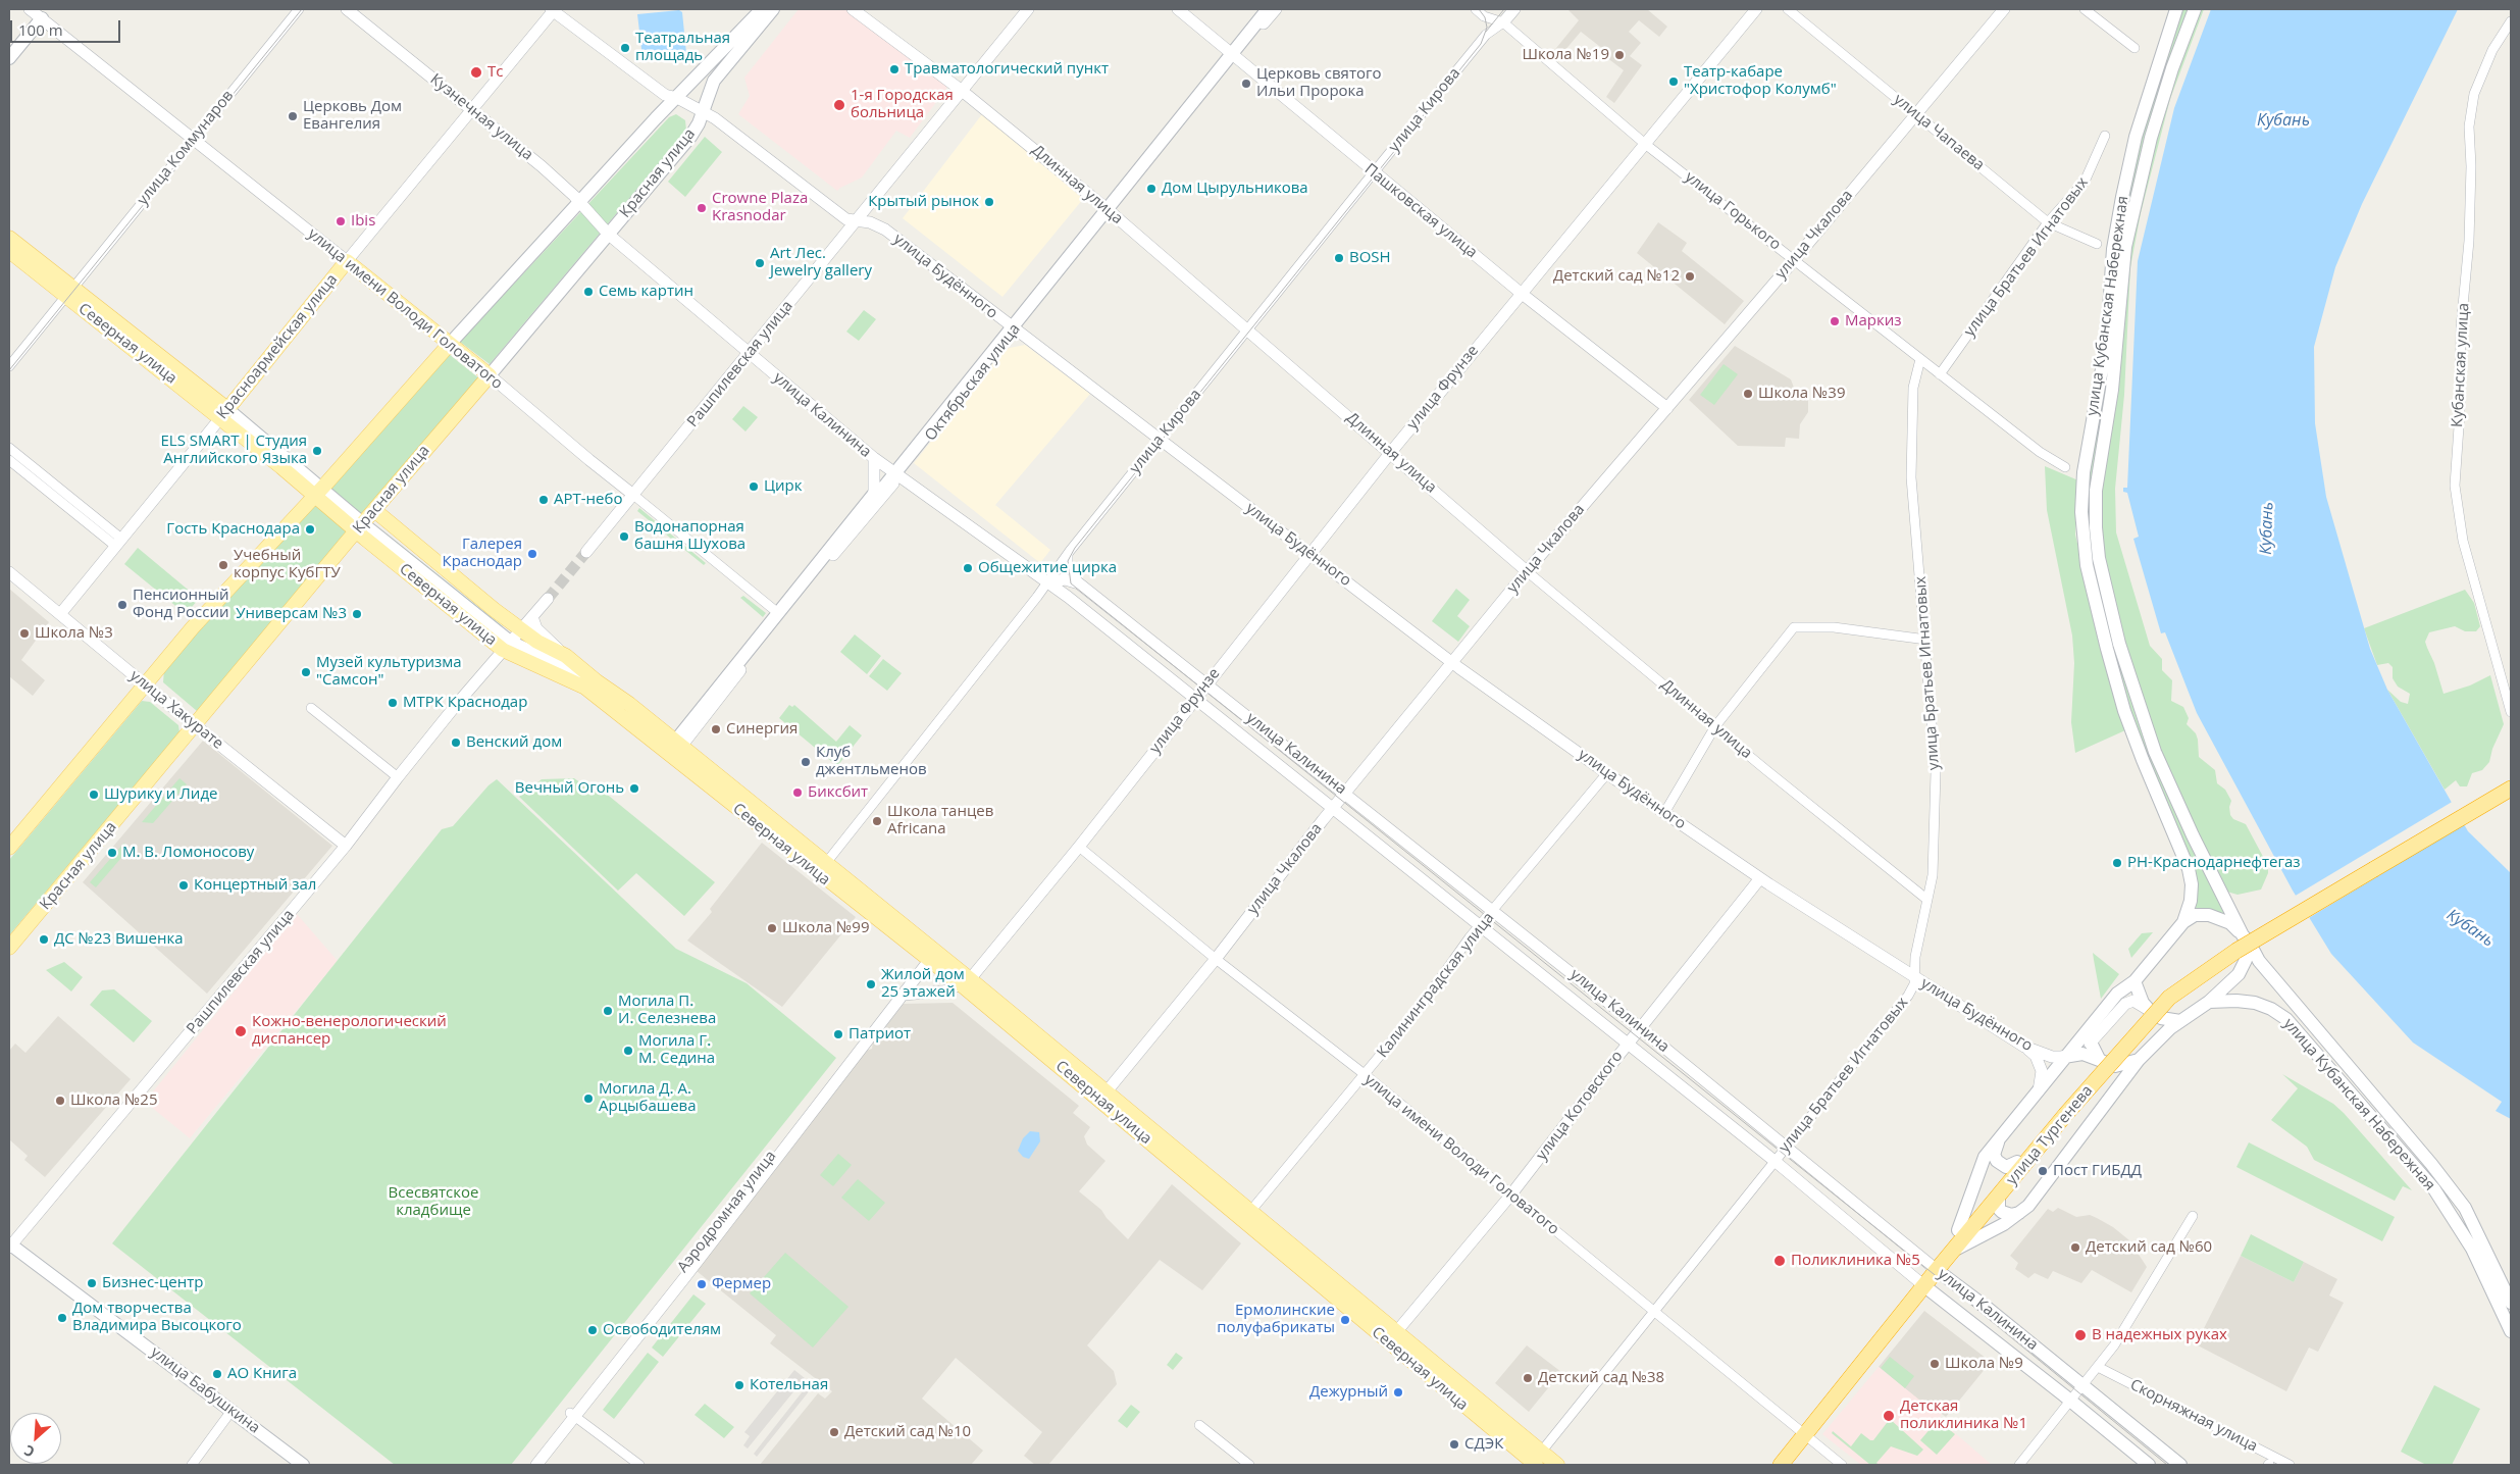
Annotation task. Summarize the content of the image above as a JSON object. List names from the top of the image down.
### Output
{
  "streets": {
    "highway": ["улица Тургенева"],
    "main road": [
      "Красная улица",
      "улица Кубанская Набережная",
      "улица имени Володи Головатого",
      "Северная улица",
      "Красноармейская улица",
      "Октябрьская улица",
      "улица Калинина",
      "улица Бабушкина"
    ],
    "street": [
      "улица Кирова",
      "Кузнечная улица",
      "улица Чапаева",
      "улица Коммунаров",
      "Длинная улица",
      "Пашковская улица",
      "улица Горького",
      "улица Чкалова",
      "улица Братьев Игнатовых",
      "улица Будённого",
      "Рашпилевская улица",
      "Кубанская улица",
      "улица Фрунзе",
      "улица Хакурате",
      "Калининградская улица",
      "улица Котовского",
      "Аэродромная улица",
      "Скорняжная улица"
    ]
  },
  "crossings": [
    ["улица Кирова", "Длинная улица"],
    ["улица Кирова", "Пашковская улица"],
    ["улица Кирова", "улица Горького"],
    ["улица Кирова", "улица Будённого"],
    ["улица Кирова", "Северная улица"],
    ["улица Кирова", "улица Калинина"],
    ["Кузнечная улица", "Красная улица"],
    ["Кузнечная улица", "Красноармейская улица"],
    ["Кузнечная улица", "улица Калинина"],
    ["улица Чапаева", "улица Чкалова"],
    ["улица Чапаева", "улица Братьев Игнатовых"],
    ["улица Коммунаров", "улица имени Володи Головатого"],
    ["улица Коммунаров", "Северная улица"],
    ["Красная улица", "улица Будённого"],
    ["Красная улица", "улица имени Володи Головатого"],
    ["Красная улица", "Северная улица"],
    ["Красная улица", "улица Калинина"],
    ["Красная улица", "улица Хакурате"],
    ["Длинная улица", "улица Чкалова"],
    ["Длинная улица", "улица Братьев Игнатовых"],
    ["Длинная улица", "Рашпилевская улица"],
    ["Длинная улица", "Октябрьская улица"],
    ["Длинная улица", "улица Фрунзе"],
    ["Пашковская улица", "улица Чкалова"],
    ["Пашковская улица", "Октябрьская улица"],
    ["Пашковская улица", "улица Фрунзе"],
    ["улица Горького", "улица Чкалова"],
    ["улица Горького", "улица Братьев Игнатовых"],
    ["улица Горького", "улица Фрунзе"],
    ["улица Чкалова", "улица Будённого"],
    ["улица Чкалова", "улица имени Володи Головатого"],
    ["улица Чкалова", "Северная улица"],
    ["улица Чкалова", "улица Калинина"],
    ["улица Братьев Игнатовых", "улица Будённого"],
    ["улица Братьев Игнатовых", "улица имени Володи Головатого"],
    ["улица Братьев Игнатовых", "Северная улица"],
    ["улица Братьев Игнатовых", "улица Калинина"],
    ["улица Будённого", "улица Кубанская Набережная"],
    ["улица Будённого", "Красноармейская улица"],
    ["улица Будённого", "Рашпилевская улица"],
    ["улица Будённого", "Октябрьская улица"],
    ["улица Будённого", "улица Фрунзе"],
    ["улица Будённого", "Калининградская улица"],
    ["улица Будённого", "улица Котовского"],
    ["улица Кубанская Набережная", "улица Тургенева"],
    ["улица имени Володи Головатого", "Красноармейская улица"],
    ["улица имени Володи Головатого", "Рашпилевская улица"],
    ["улица имени Володи Головатого", "Октябрьская улица"],
    ["улица имени Володи Головатого", "улица Фрунзе"],
    ["улица имени Володи Головатого", "Калининградская улица"],
    ["улица имени Володи Головатого", "улица Котовского"],
    ["улица имени Володи Головатого", "улица Тургенева"],
    ["Северная улица", "Красноармейская улица"],
    ["Северная улица", "Рашпилевская улица"],
    ["Северная улица", "Октябрьская улица"],
    ["Северная улица", "улица Фрунзе"],
    ["Северная улица", "Калининградская улица"],
    ["Северная улица", "улица Котовского"],
    ["Северная улица", "Аэродромная улица"],
    ["Красноармейская улица", "улица Хакурате"],
    ["Рашпилевская улица", "улица Калинина"],
    ["Рашпилевская улица", "улица Хакурате"],
    ["Рашпилевская улица", "улица Бабушкина"],
    ["Октябрьская улица", "улица Калинина"],
    ["улица Фрунзе", "улица Калинина"],
    ["улица Калинина", "Калининградская улица"],
    ["улица Калинина", "улица Котовского"],
    ["улица Калинина", "улица Тургенева"]
  ],
  "water": ["Кубань"],
  "parks": ["Всесвятское кладбище"],
  "places": [
    "Театральная площадь",
    "Школа №19",
    "Травматологический пункт",
    "Тс",
    "Театр-кабаре \"Христофор Колумб\"",
    "Церковь святого Ильи Пророка",
    "1-я Городская больница",
    "Церковь Дом Евангелия",
    "Дом Цырульникова",
    "Крытый рынок",
    "Crowne Plaza Krasnodar",
    "Ibis",
    "BOSH",
    "Art Лес. Jewelry gallery",
    "Детский сад №12",
    "Семь картин",
    "Маркиз",
    "Школа №39",
    "ELS SMART | Студия Английского Языка",
    "Цирк",
    "АРТ-небо",
    "Гость Краснодара",
    "Водонапорная башня Шухова",
    "Галерея Краснодар",
    "Учебный корпус КубГТУ",
    "Общежитие цирка",
    "Пенсионный Фонд России",
    "Универсам №3",
    "Школа №3",
    "Музей культуризма \"Самсон\"",
    "МТРК Краснодар",
    "Синергия",
    "Венский дом",
    "Клуб джентльменов",
    "Вечный Огонь",
    "Биксбит",
    "Шурику и Лиде",
    "Школа танцев Africana",
    "М. В. Ломоносову",
    "РН-Краснодарнефтегаз",
    "Концертный зал",
    "Школа №99",
    "ДС №23 Вишенка",
    "Жилой дом 25 этажей",
    "Могила П. И. Селезнева",
    "Кожно-венерологический диспансер",
    "Патриот",
    "Могила Г. М. Седина",
    "Могила Д. А. Арцыбашева",
    "Школа №25",
    "Пост ГИБДД",
    "Детский сад №60",
    "Поликлиника №5",
    "Бизнес-центр",
    "Фермер",
    "Дом творчества Владимира Высоцкого",
    "Ермолинские полуфабрикаты",
    "Освободителям",
    "В надежных руках",
    "Школа №9",
    "АО Книга",
    "Детский сад №38",
    "Котельная",
    "Дежурный",
    "Детская поликлиника №1",
    "Детский сад №10",
    "СДЭК"
  ],
  "scale_bar": "100 m",
  "north": "bottom left"
}
